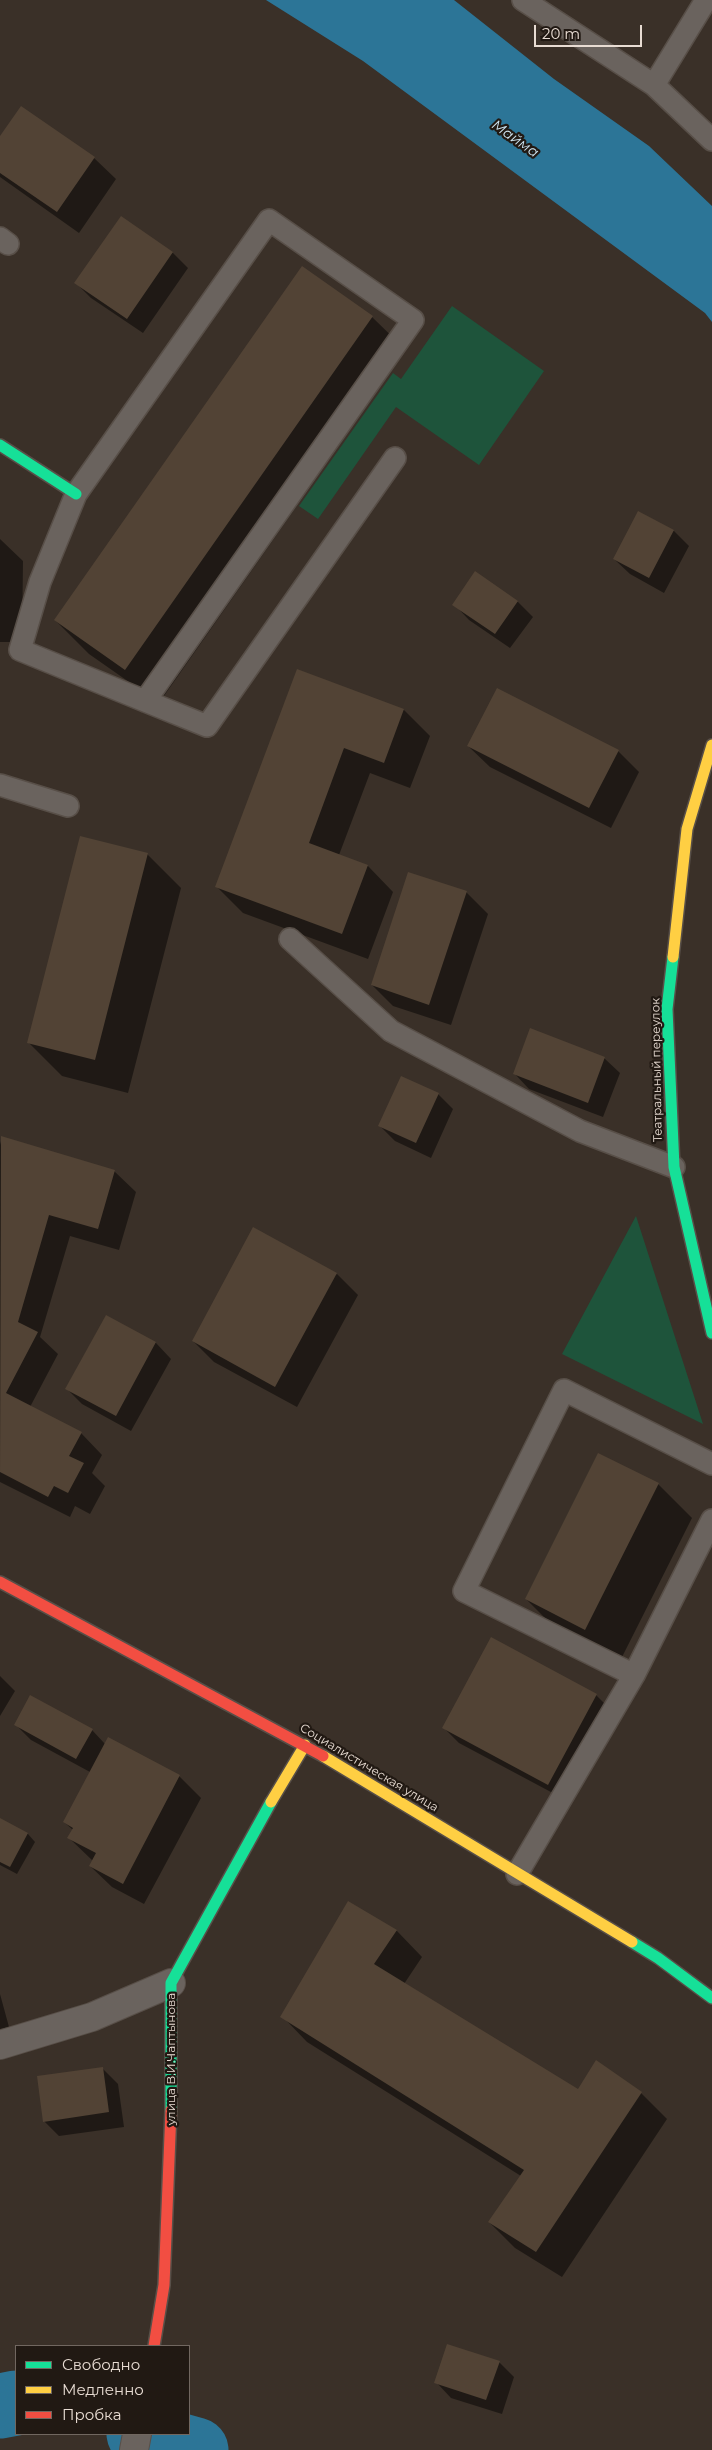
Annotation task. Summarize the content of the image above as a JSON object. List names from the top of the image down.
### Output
{
  "streets": {
    "street": ["Театральный переулок", "Социалистическая улица", "улица В.И.Чаптынова"]
  },
  "crossings": [
    ["Социалистическая улица", "улица В.И.Чаптынова"]
  ],
  "water": ["Майма"],
  "legend": ["Свободно", "Медленно", "Пробка"],
  "scale_bar": "20 m"
}
